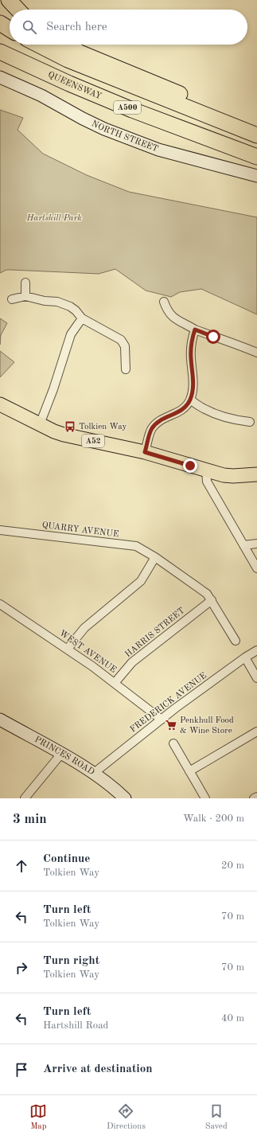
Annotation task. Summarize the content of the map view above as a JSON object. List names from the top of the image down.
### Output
{
  "streets": {
    "highway": ["QUEENSWAY", "A500"],
    "main road": ["A52"],
    "street": [
      "NORTH STREET",
      "QUARRY AVENUE",
      "HARRIS STREET",
      "WEST AVENUE",
      "FREDERICK AVENUE",
      "PRINCES ROAD"
    ]
  },
  "crossings": [
    ["QUARRY AVENUE", "HARRIS STREET"],
    ["HARRIS STREET", "WEST AVENUE"],
    ["WEST AVENUE", "FREDERICK AVENUE"],
    ["FREDERICK AVENUE", "PRINCES ROAD"]
  ],
  "parks": ["Hartshill Park"],
  "places": {
    "bus stop": ["Tolkien Way"],
    "supermarket": ["Penkhull Food & Wine Store"]
  },
  "page": {
    "search": "Search here",
    "heading": ["3 min", "Walk · 200 m"],
    "list": [
      ["Continue", "Tolkien Way", "20 m"],
      ["Turn left", "Tolkien Way", "70 m"],
      ["Turn right", "Tolkien Way", "70 m"],
      ["Turn left", "Hartshill Road", "40 m"],
      "Arrive at destination"
    ],
    "nav": ["Map", "Directions", "Saved"]
  }
}
